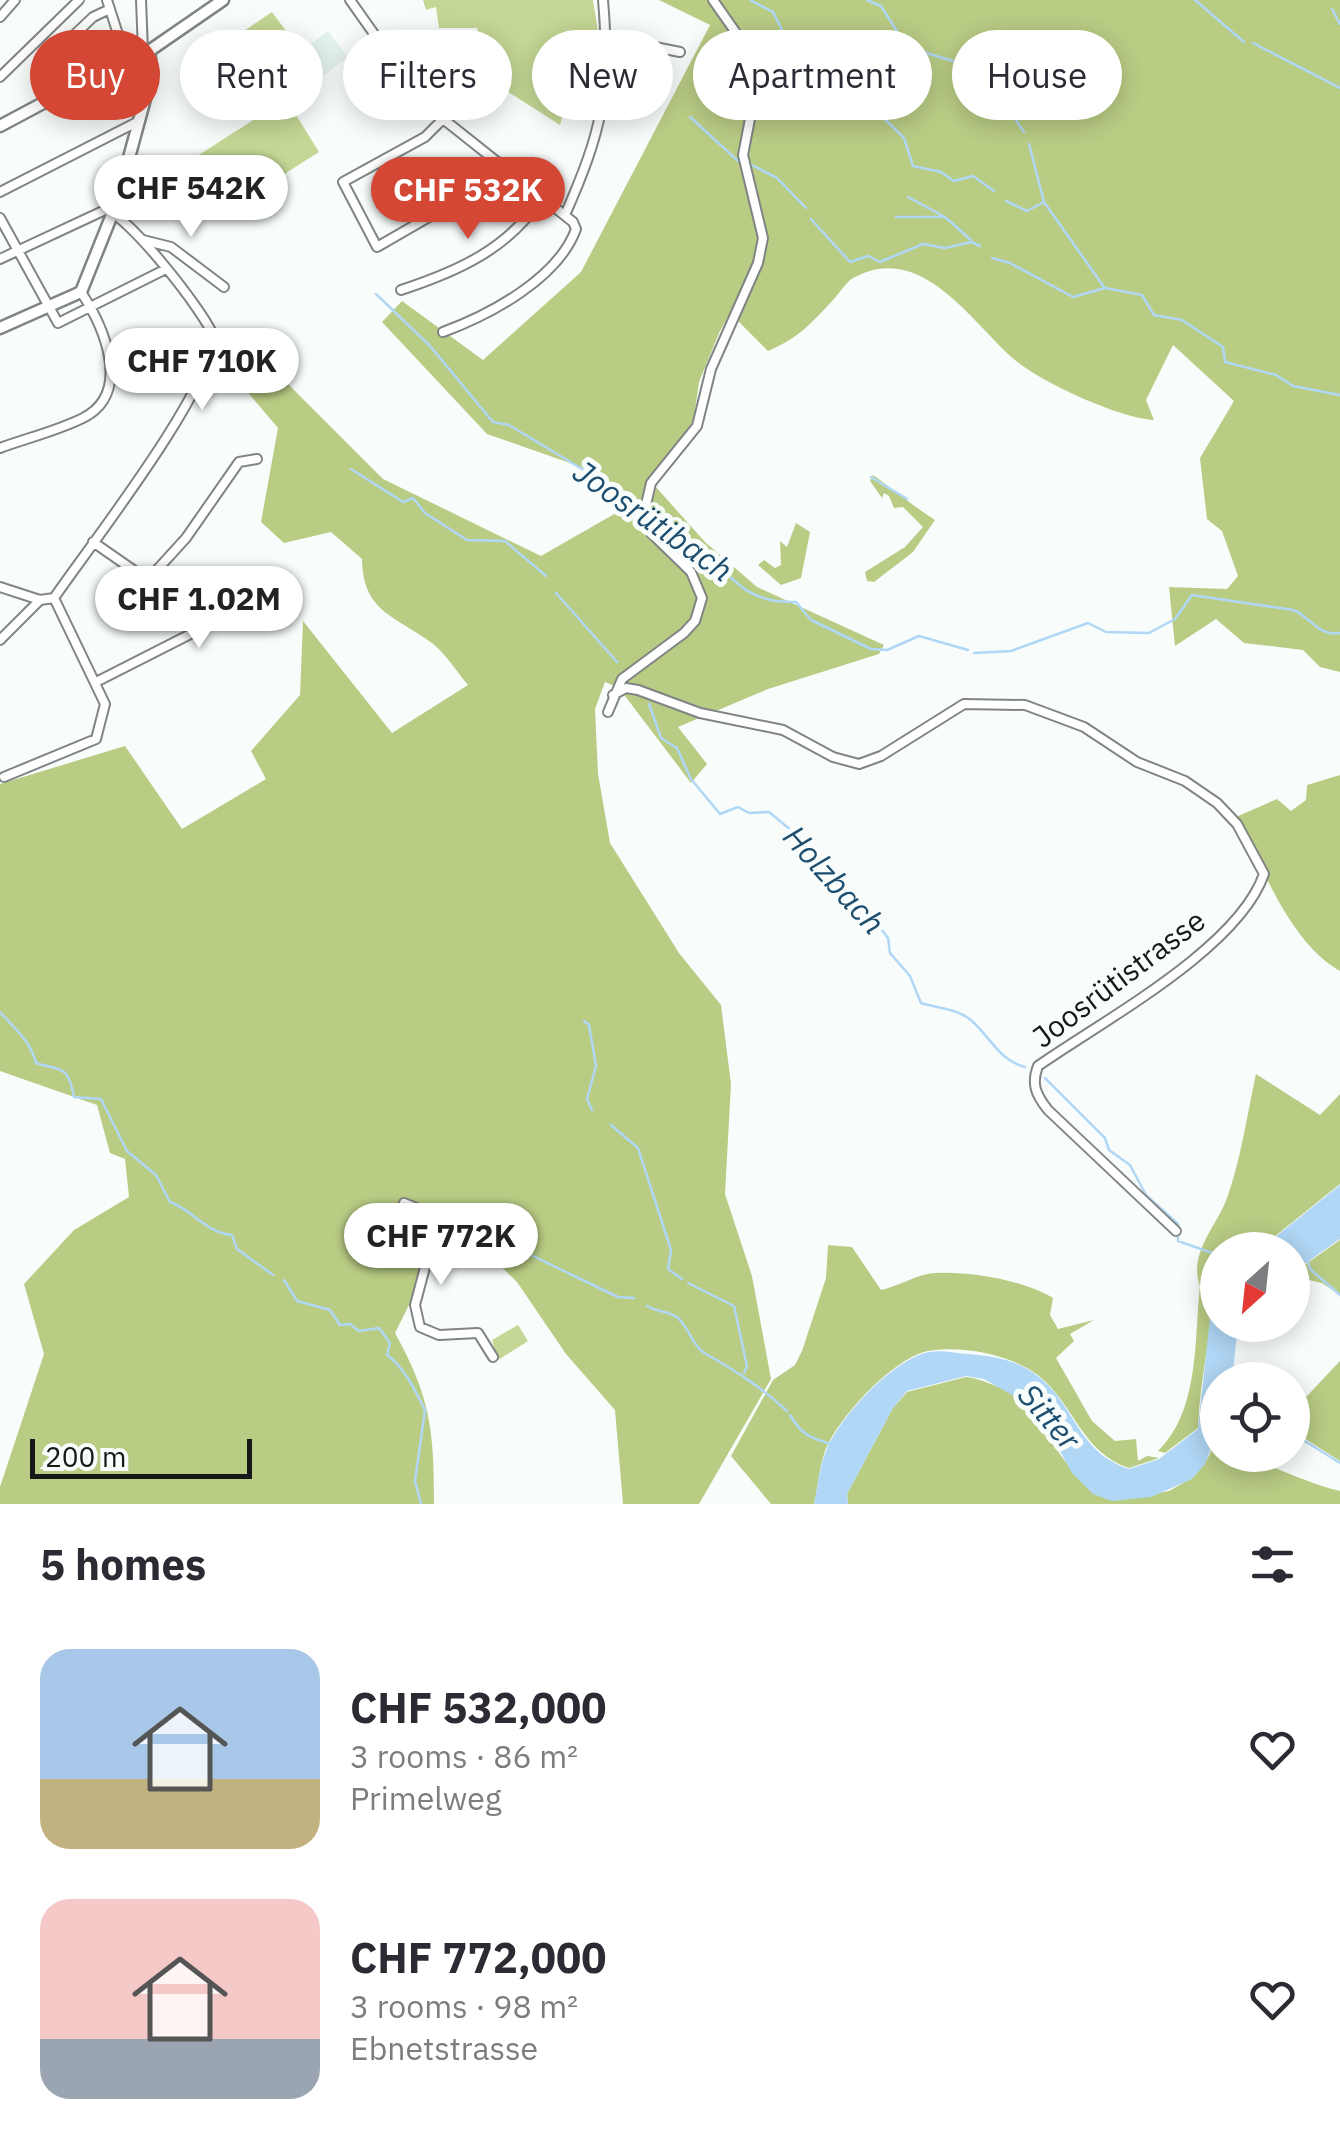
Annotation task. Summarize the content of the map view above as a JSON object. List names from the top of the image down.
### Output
{
  "streets": {
    "street": ["Joosrütistrasse"]
  },
  "water": ["Joosrütibach", "Holzbach", "Sitter"],
  "scale_bar": "200 m",
  "north": "bottom left",
  "page": {
    "chip": [
      "Buy",
      "Rent",
      "Filters",
      "New",
      "Apartment",
      "House"
    ],
    "price": [
      "CHF 542K",
      "CHF 532K",
      "CHF 710K",
      "CHF 1.02M",
      "CHF 772K"
    ],
    "scale": "200 m",
    "heading": "5 homes",
    "list": [
      {
        "name": "CHF 532,000",
        "note": "3 rooms · 86 m² · Primelweg"
      },
      {
        "name": "CHF 772,000",
        "note": "3 rooms · 98 m² · Ebnetstrasse"
      }
    ]
  }
}
